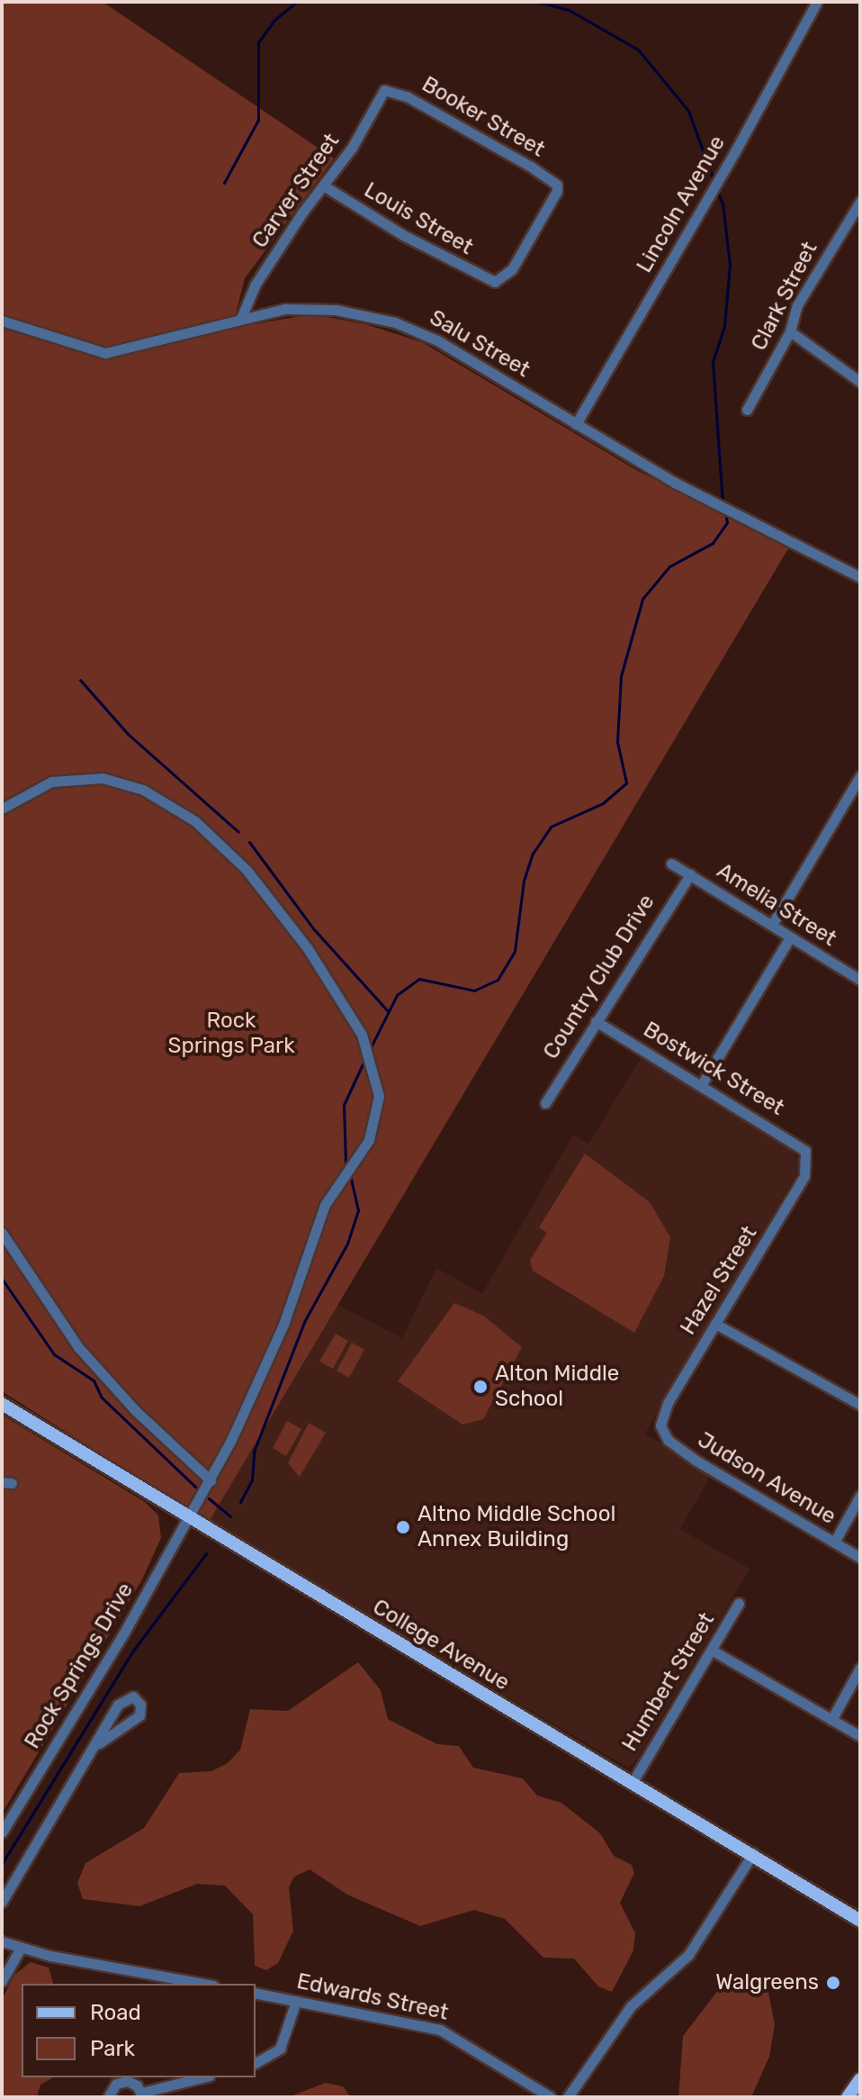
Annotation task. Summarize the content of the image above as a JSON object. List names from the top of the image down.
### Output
{
  "streets": {
    "main road": ["College Avenue"],
    "street": [
      "Booker Street",
      "Carver Street",
      "Lincoln Avenue",
      "Louis Street",
      "Clark Street",
      "Salu Street",
      "Amelia Street",
      "Country Club Drive",
      "Bostwick Street",
      "Hazel Street",
      "Judson Avenue",
      "Rock Springs Drive",
      "Humbert Street",
      "Edwards Street"
    ]
  },
  "crossings": [
    ["Booker Street", "Carver Street"],
    ["Booker Street", "Louis Street"],
    ["Carver Street", "Louis Street"],
    ["Carver Street", "Salu Street"],
    ["Lincoln Avenue", "Salu Street"],
    ["Amelia Street", "Country Club Drive"],
    ["Country Club Drive", "Bostwick Street"],
    ["Bostwick Street", "Hazel Street"],
    ["Hazel Street", "Judson Avenue"],
    ["College Avenue", "Rock Springs Drive"],
    ["College Avenue", "Humbert Street"]
  ],
  "parks": ["Rock Springs Park"],
  "places": ["Alton Middle School", "Altno Middle School Annex Building", "Walgreens"],
  "legend": ["Road", "Park"]
}
